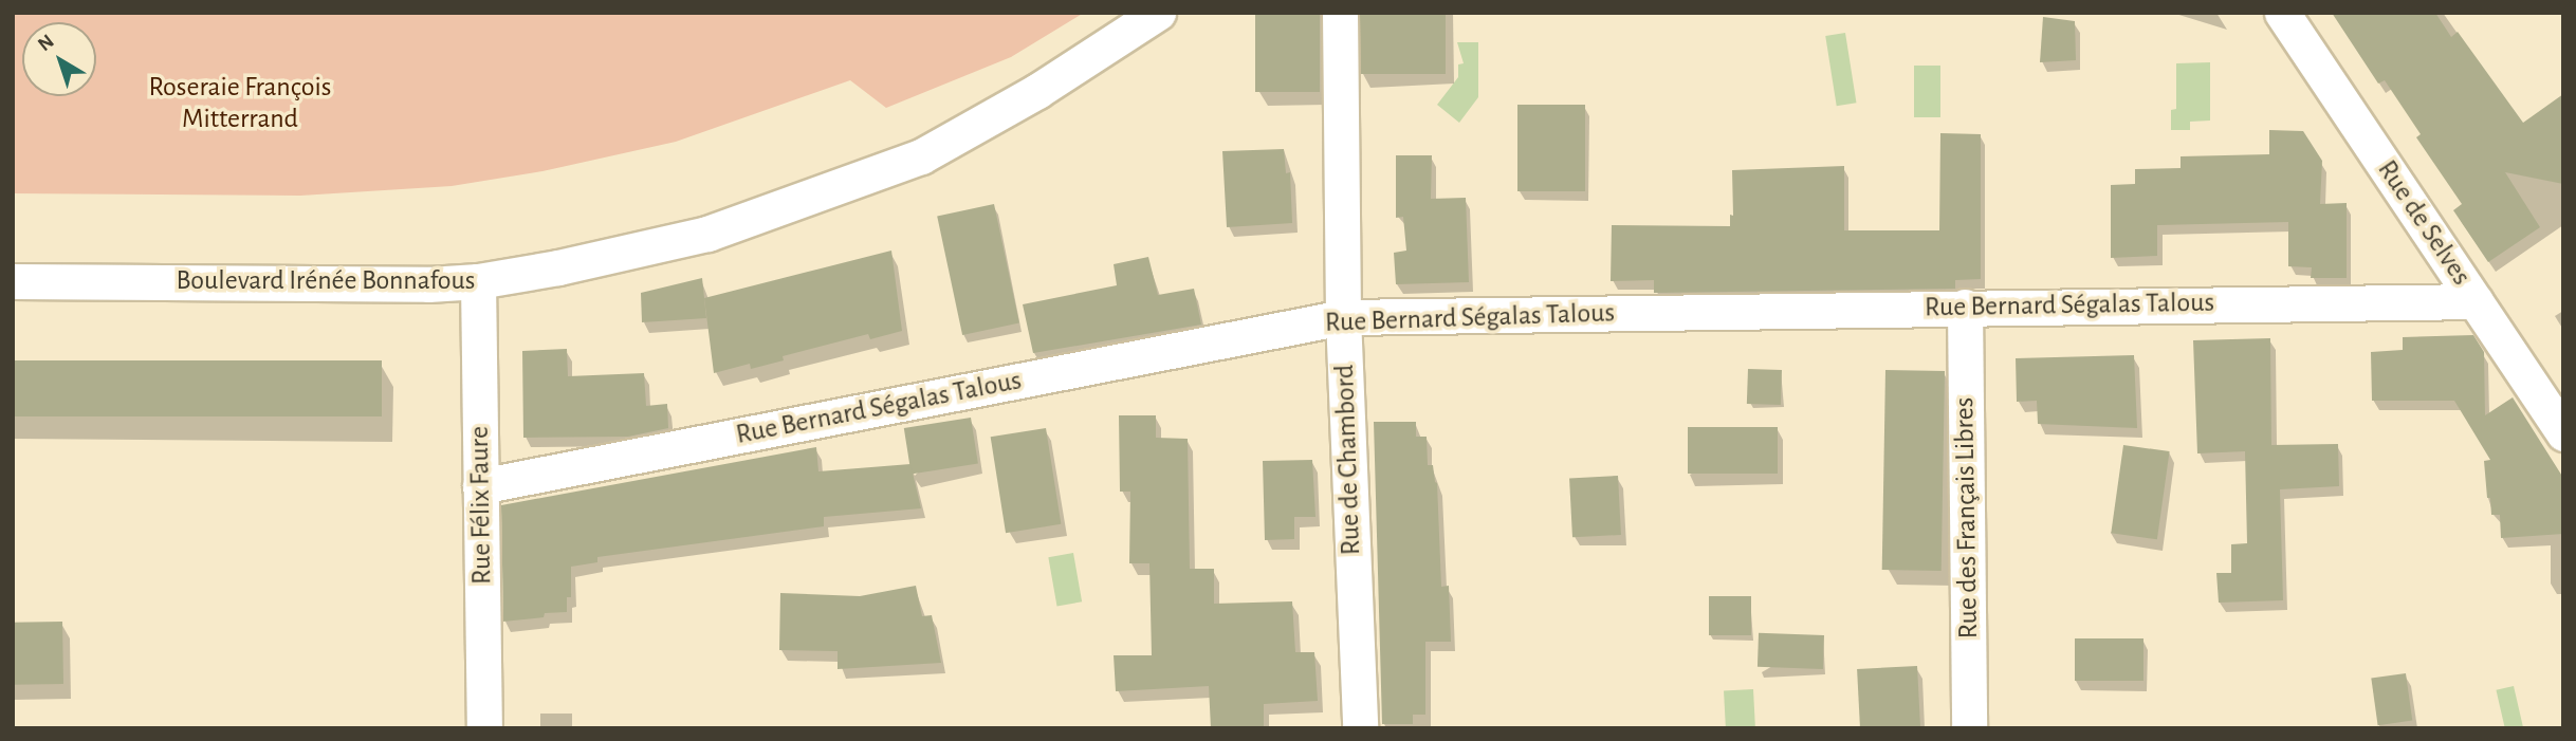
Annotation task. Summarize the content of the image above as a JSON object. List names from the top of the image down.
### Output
{
  "streets": {
    "street": [
      "Rue de Selves",
      "Boulevard Irénée Bonnafous",
      "Rue Bernard Ségalas Talous",
      "Rue de Chambord",
      "Rue Félix Faure",
      "Rue des Français Libres"
    ]
  },
  "crossings": [
    ["Rue de Selves", "Rue Bernard Ségalas Talous"],
    ["Boulevard Irénée Bonnafous", "Rue Félix Faure"],
    ["Rue Bernard Ségalas Talous", "Rue de Chambord"],
    ["Rue Bernard Ségalas Talous", "Rue Félix Faure"],
    ["Rue Bernard Ségalas Talous", "Rue des Français Libres"]
  ],
  "parks": ["Roseraie François Mitterrand"],
  "north": "top left"
}
